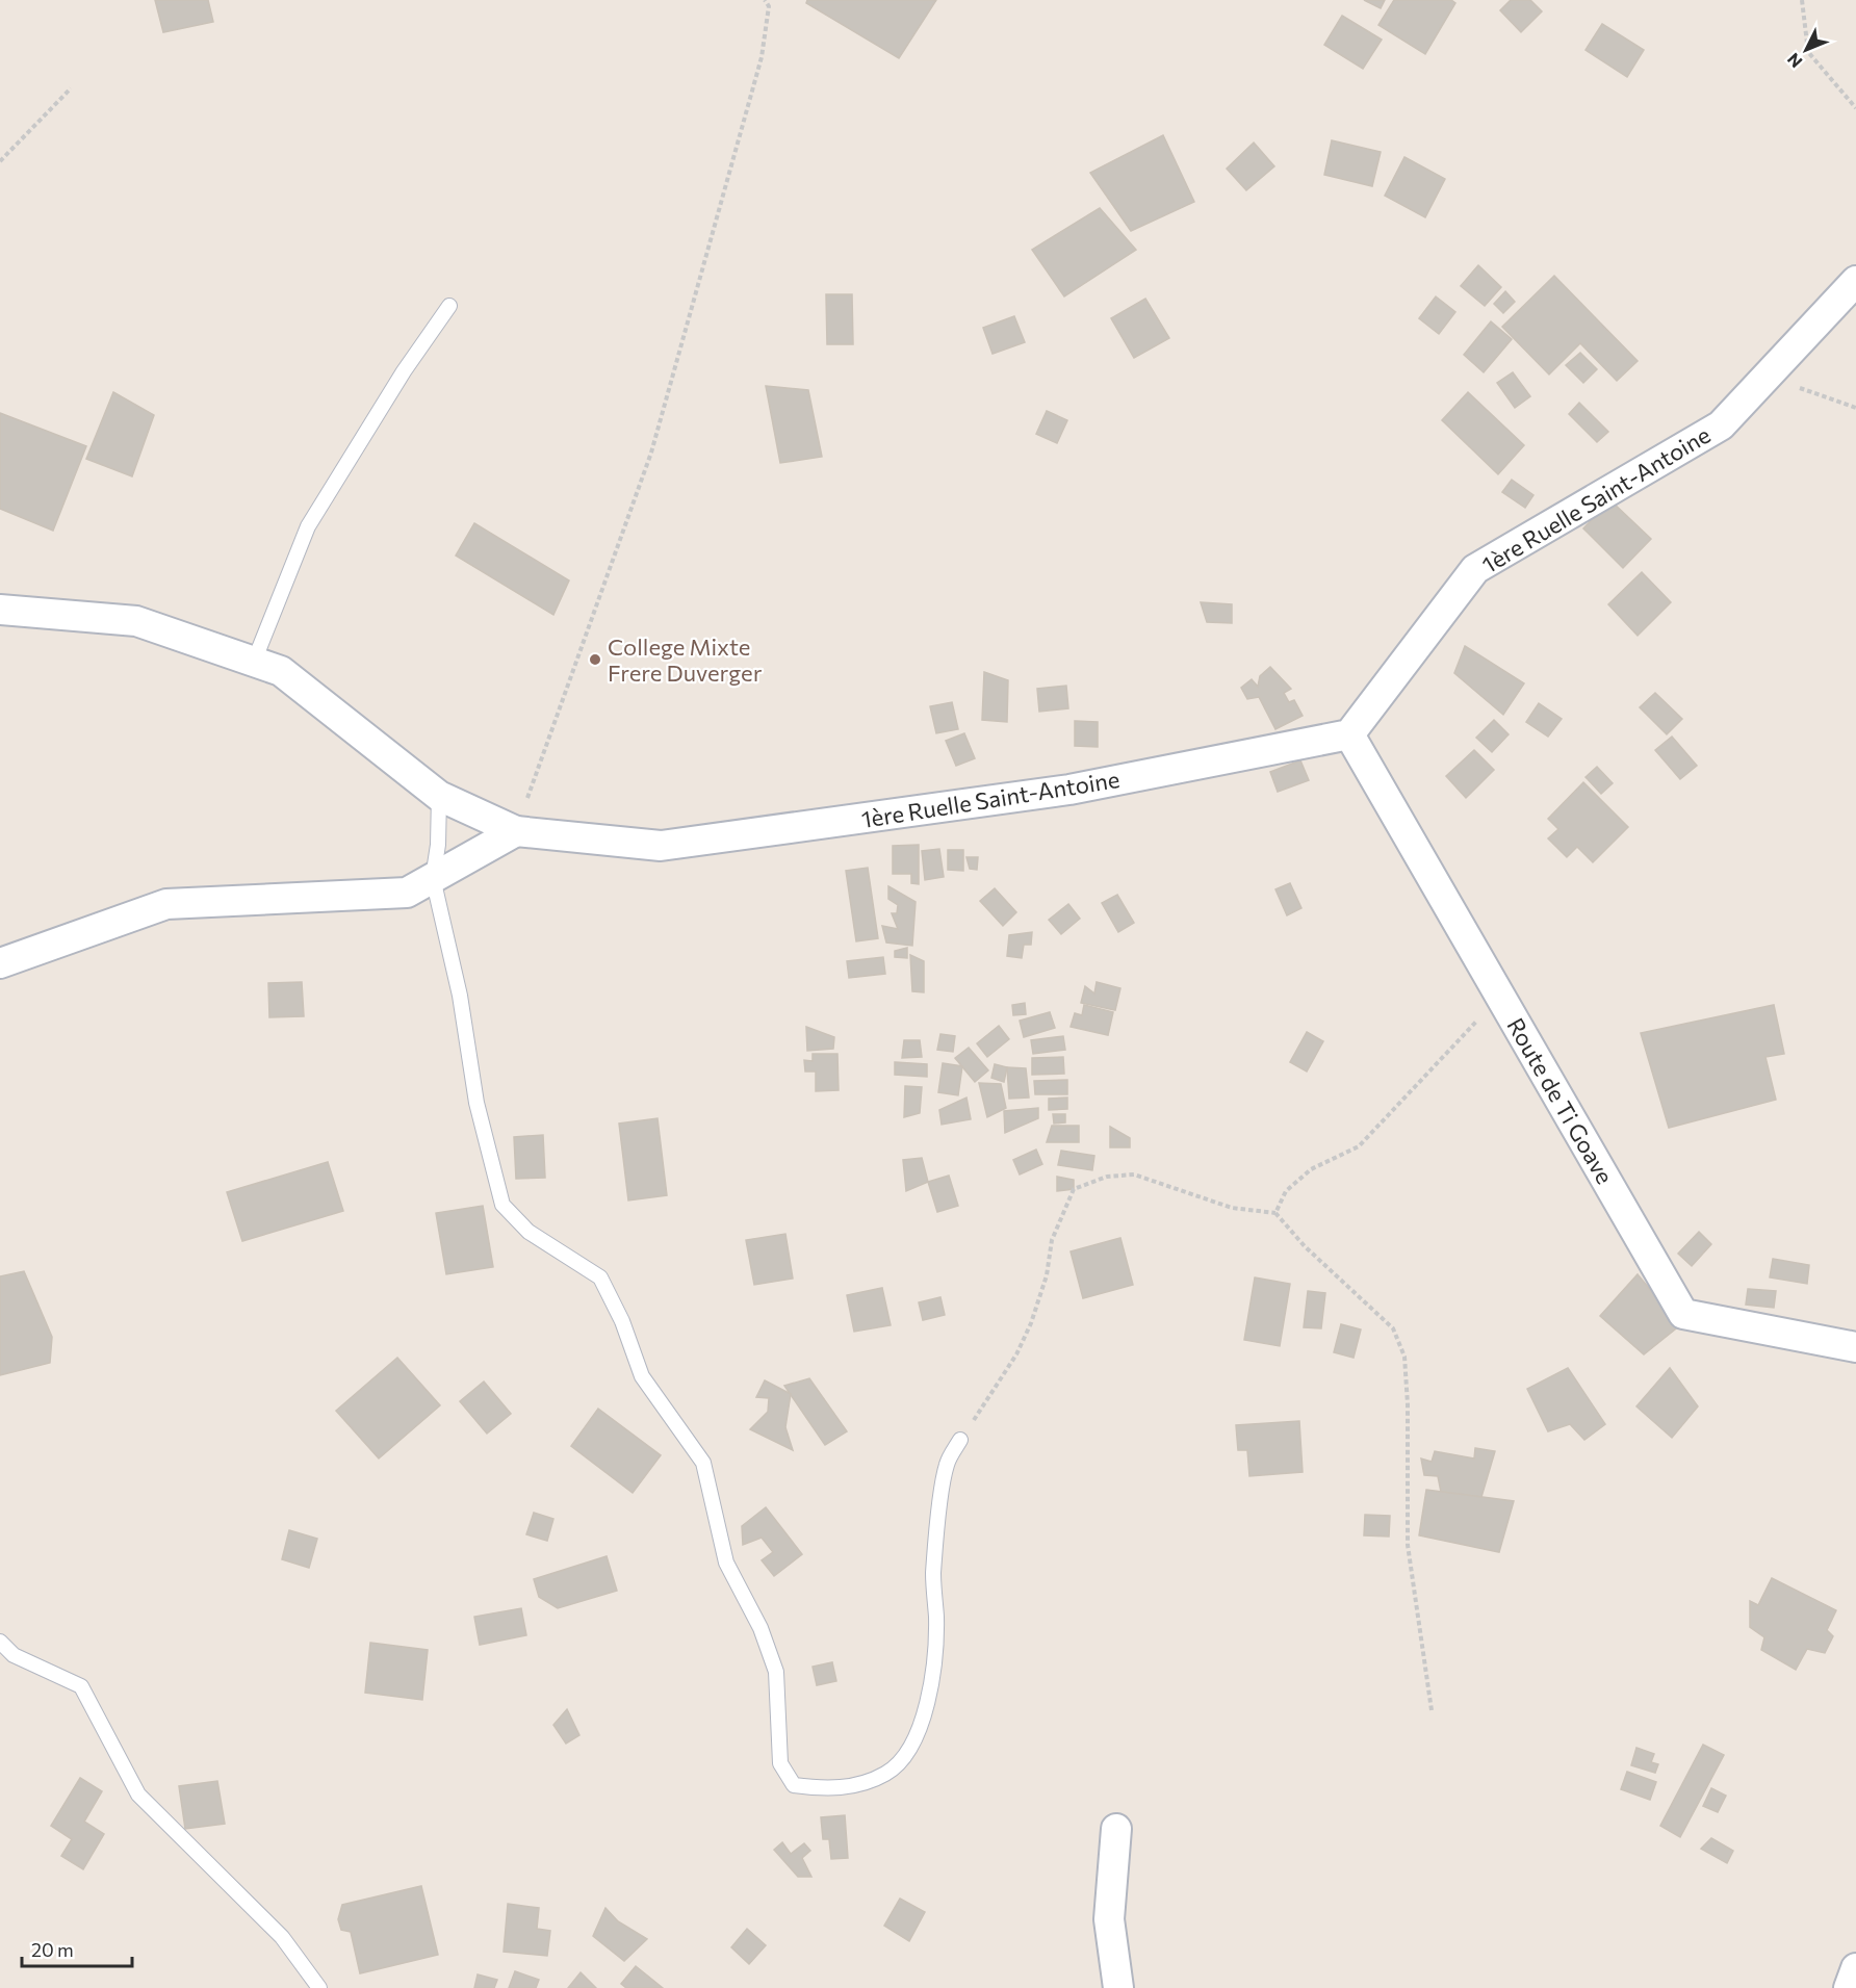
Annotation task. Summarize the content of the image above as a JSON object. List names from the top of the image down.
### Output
{
  "streets": {
    "street": ["1ère Ruelle Saint-Antoine", "Route de Ti Goave"]
  },
  "crossings": [
    ["1ère Ruelle Saint-Antoine", "Route de Ti Goave"]
  ],
  "places": ["College Mixte Frere Duverger"],
  "scale_bar": "20 m",
  "north": "bottom left"
}
